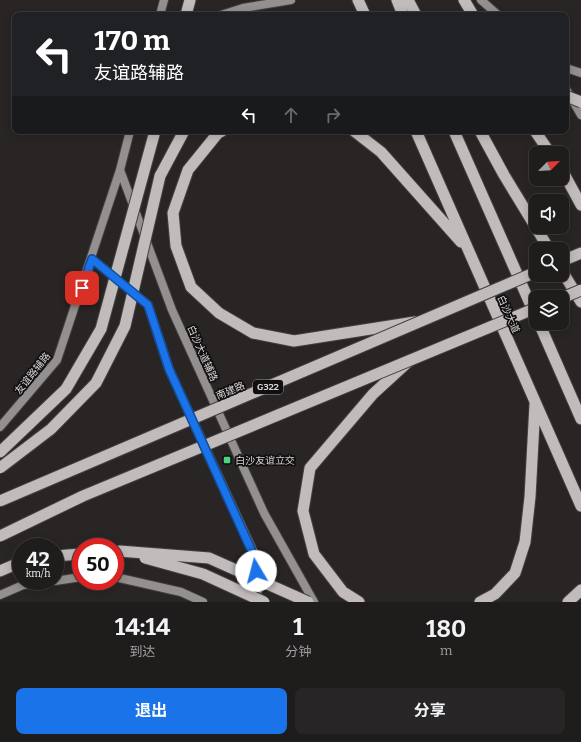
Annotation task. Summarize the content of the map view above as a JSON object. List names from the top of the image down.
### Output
{
  "streets": {
    "highway": ["白沙大道", "G322", "南建路"],
    "main road": ["白沙大道辅路", "友谊路辅路"]
  },
  "crossings": [
    ["白沙大道辅路", "友谊路辅路"]
  ],
  "places": {
    "transit": ["白沙友谊立交"]
  },
  "north": "top right",
  "page": {
    "turn": ["170 m", "友谊路辅路"],
    "speed": "42 km/h",
    "limit": "50",
    "eta": [
      "14:14",
      "到达",
      "1",
      "分钟",
      "180",
      "m"
    ],
    "buttons": ["退出", "分享"]
  }
}
